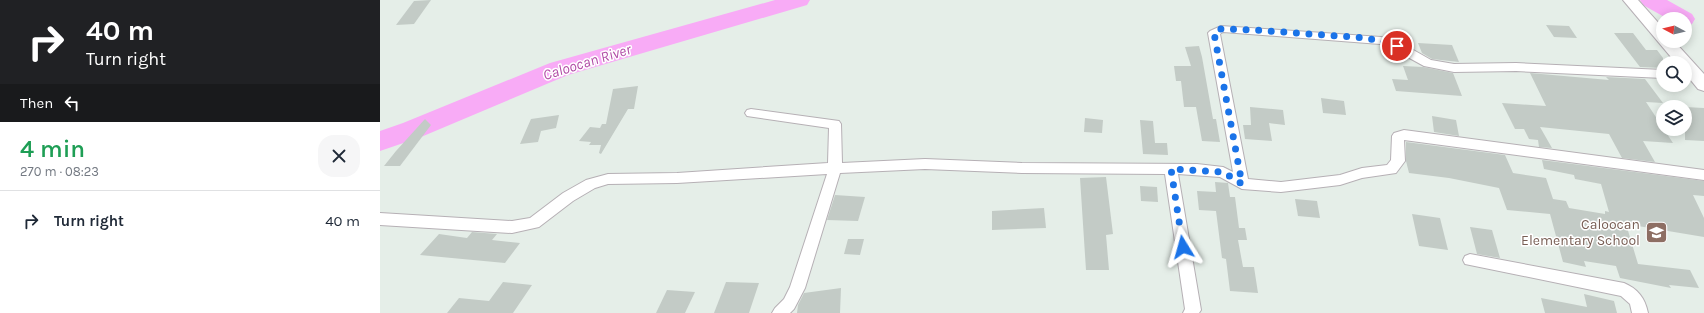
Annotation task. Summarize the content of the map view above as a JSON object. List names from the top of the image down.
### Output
{
  "water": ["Caloocan River"],
  "places": {
    "school or university": ["Caloocan Elementary School"]
  },
  "north": "left",
  "page": {
    "turn": ["40 m", "Turn right"],
    "then": "Then",
    "heading": ["4 min", "270 m · 08:23"],
    "list": [
      {
        "name": "Turn right",
        "value": "40 m"
      }
    ]
  }
}
